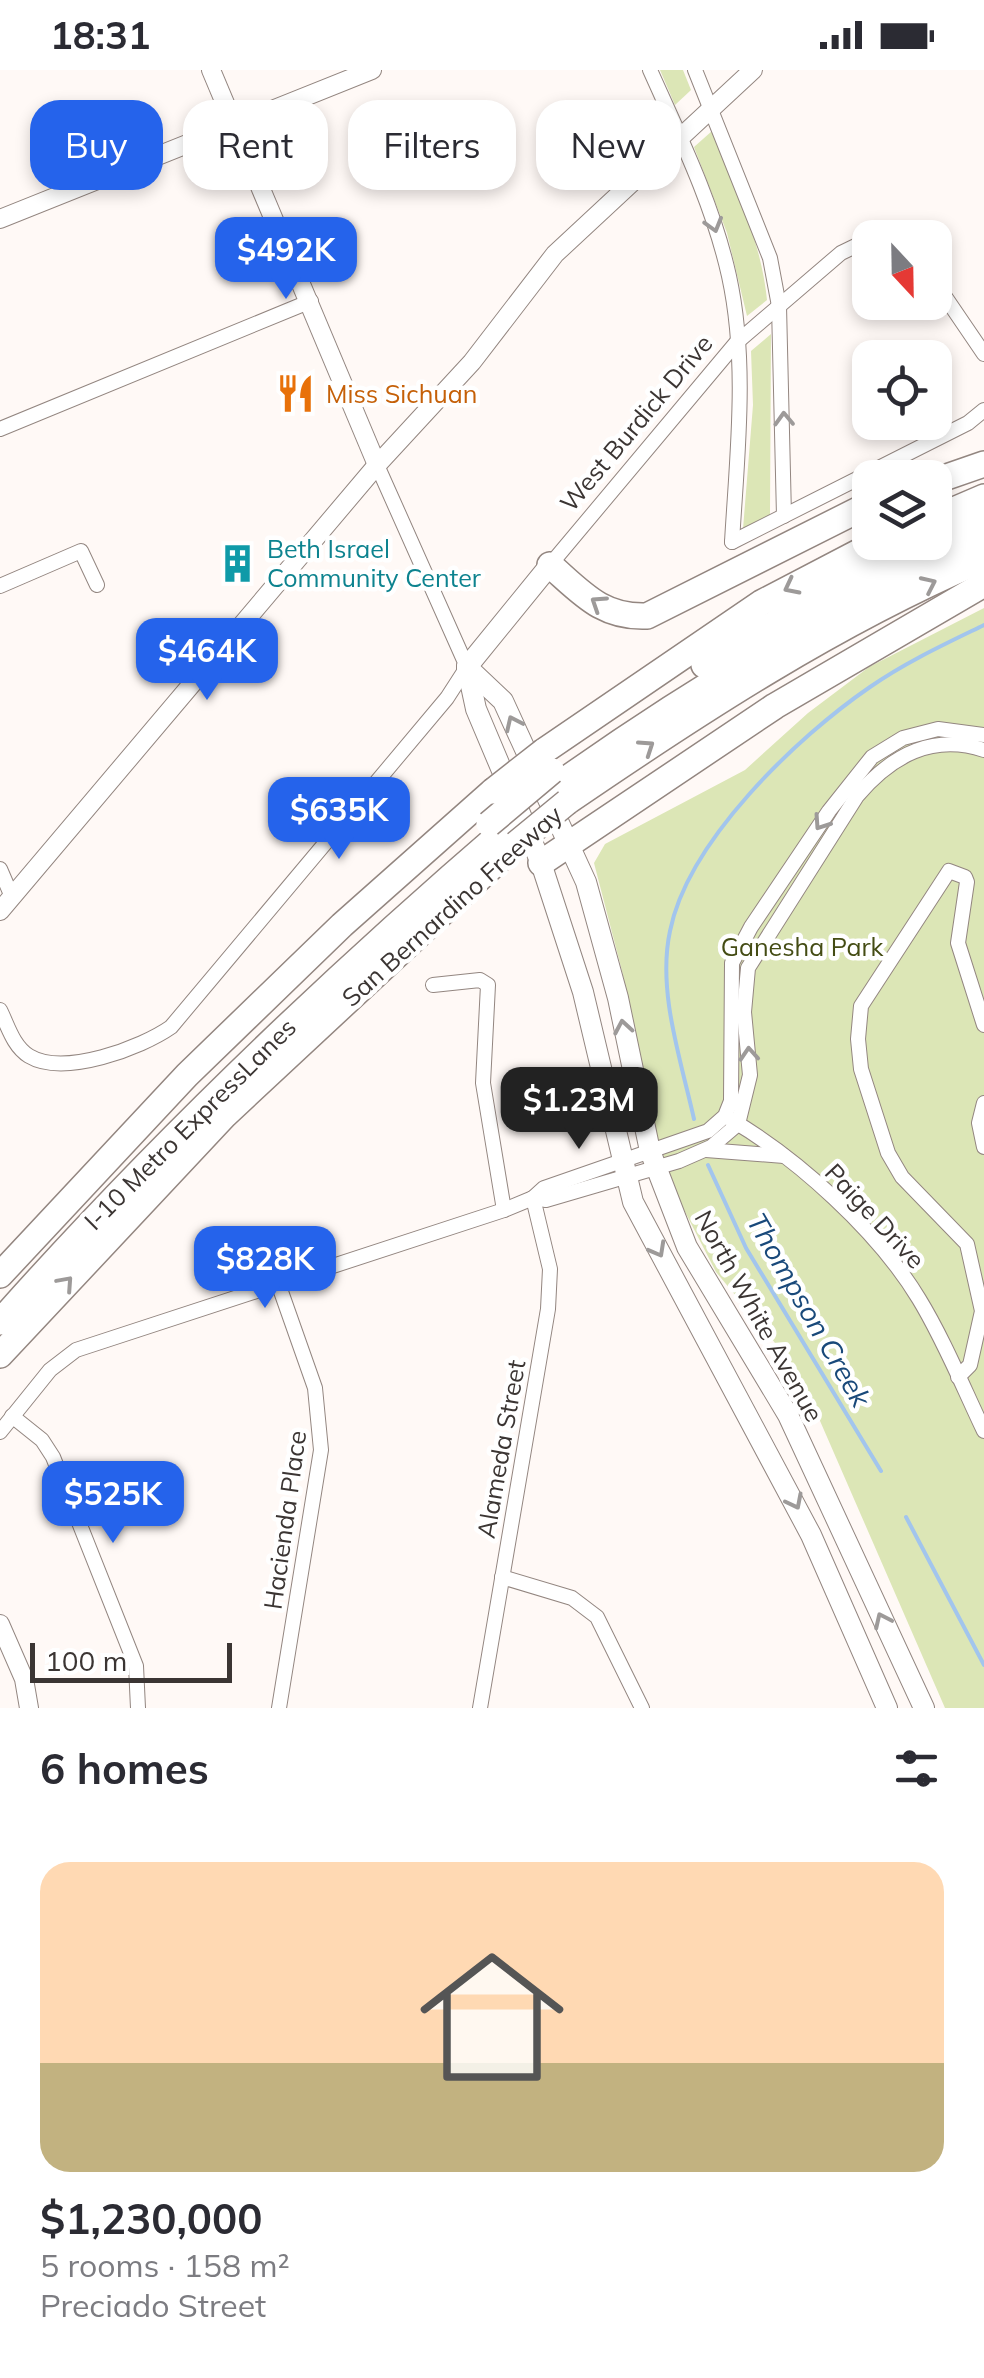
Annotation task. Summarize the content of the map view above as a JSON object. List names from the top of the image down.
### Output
{
  "streets": {
    "highway": ["San Bernardino Freeway", "I-10 Metro ExpressLanes"],
    "main road": ["West Burdick Drive", "North White Avenue"],
    "street": ["Paige Drive", "Alameda Street", "Hacienda Place"]
  },
  "crossings": [
    ["West Burdick Drive", "North White Avenue"],
    ["San Bernardino Freeway", "I-10 Metro ExpressLanes"]
  ],
  "water": ["Thompson Creek"],
  "parks": ["Ganesha Park"],
  "places": {
    "restaurant": ["Miss Sichuan"],
    "building": ["Beth Israel Community Center"]
  },
  "scale_bar": "100 m",
  "north": "bottom",
  "page": {
    "status": "18:31",
    "chip": [
      "Buy",
      "Rent",
      "Filters",
      "New"
    ],
    "price": [
      "$492K",
      "$464K",
      "$635K",
      "$1.23M",
      "$828K",
      "$525K"
    ],
    "scale": "100 m",
    "heading": "6 homes",
    "list": [
      {
        "name": "$1,230,000",
        "note": "5 rooms · 158 m² · Preciado Street"
      }
    ]
  }
}
